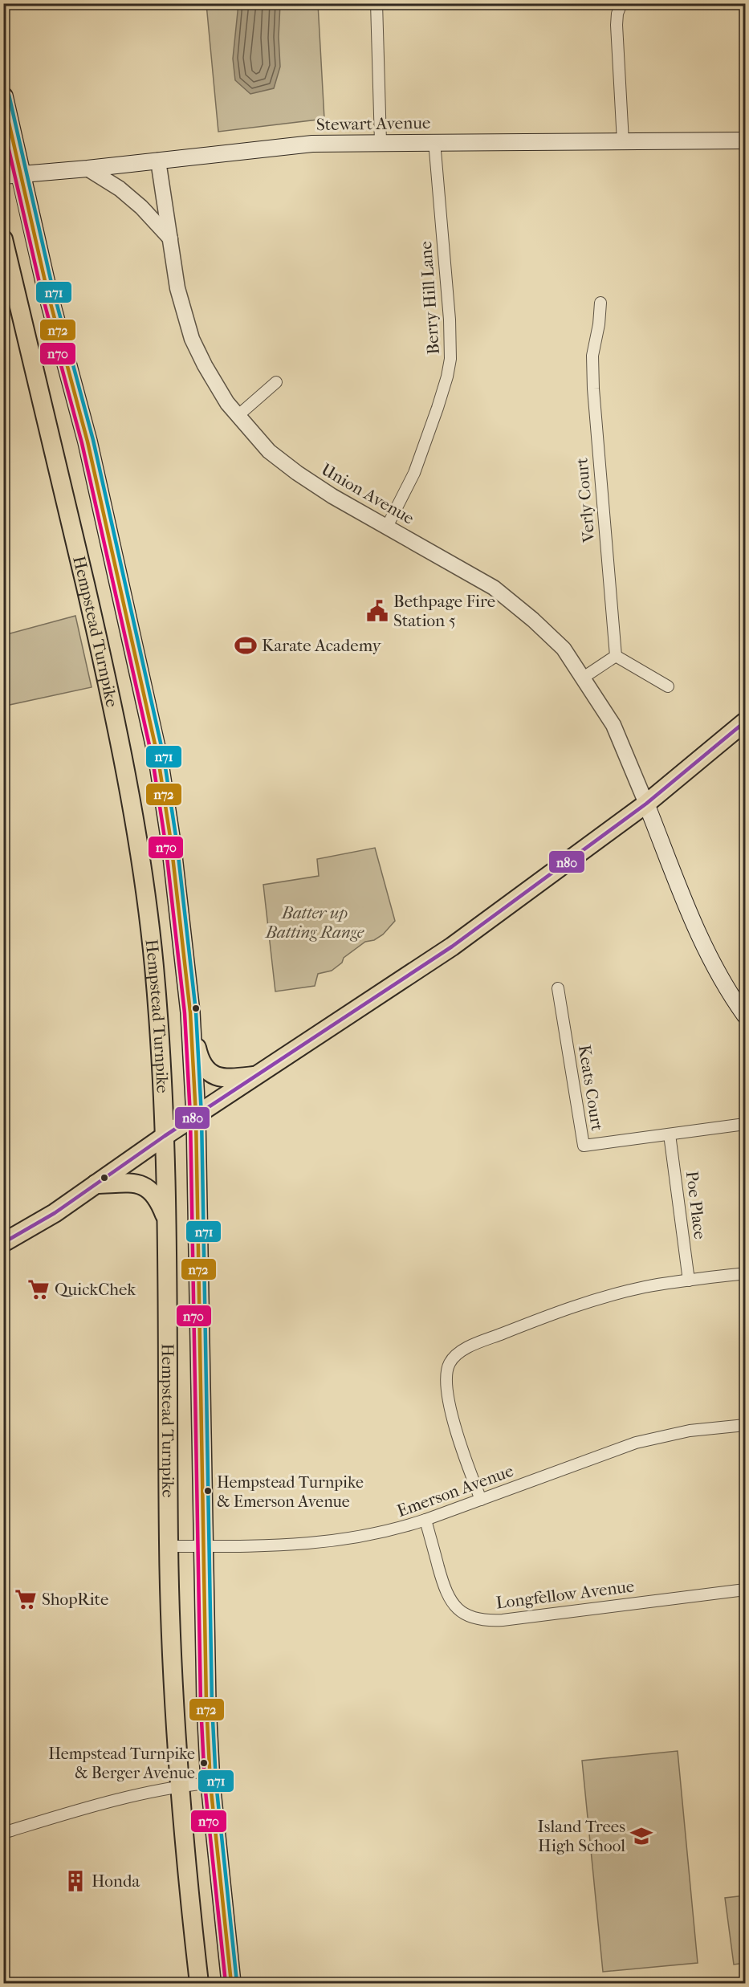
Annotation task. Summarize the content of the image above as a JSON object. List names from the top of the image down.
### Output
{
  "streets": {
    "main road": ["Stewart Avenue", "Hempstead Turnpike"],
    "street": [
      "Berry Hill Lane",
      "Union Avenue",
      "Verly Court",
      "Keats Court",
      "Poe Place",
      "Emerson Avenue",
      "Longfellow Avenue"
    ]
  },
  "crossings": [
    ["Stewart Avenue", "Berry Hill Lane"],
    ["Stewart Avenue", "Union Avenue"],
    ["Stewart Avenue", "Hempstead Turnpike"],
    ["Berry Hill Lane", "Union Avenue"],
    ["Hempstead Turnpike", "Emerson Avenue"],
    ["Keats Court", "Poe Place"],
    ["Emerson Avenue", "Longfellow Avenue"]
  ],
  "parks": ["Batter up Batting Range"],
  "places": {
    "public building": ["Bethpage Fire Station 5"],
    "sports": ["Karate Academy"],
    "supermarket": ["QuickChek", "ShopRite"],
    "other": ["Hempstead Turnpike & Emerson Avenue", "Hempstead Turnpike & Berger Avenue"],
    "school or university": ["Island Trees High School"],
    "building": ["Honda"]
  },
  "lines": [
    "transit line n71",
    "transit line n72",
    "transit line n70",
    "transit line n80"
  ]
}
